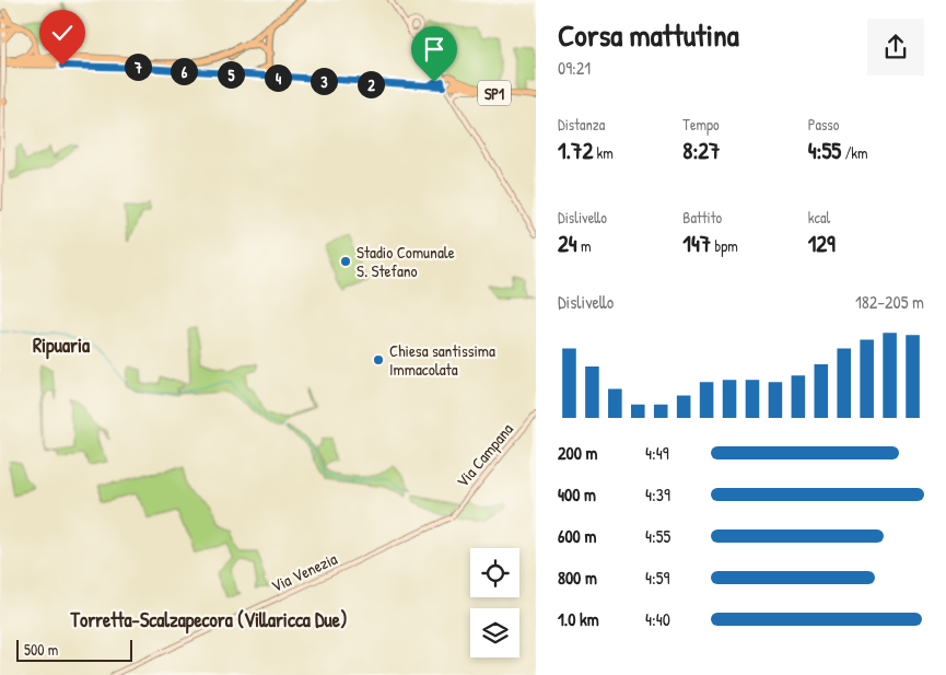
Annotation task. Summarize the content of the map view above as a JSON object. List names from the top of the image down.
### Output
{
  "streets": {
    "main road": ["SP1", "Via Campana", "Via Venezia"]
  },
  "crossings": [
    ["Via Campana", "Via Venezia"]
  ],
  "districts": ["Ripuaria", "Torretta-Scalzapecora (Villaricca Due)"],
  "places": ["Stadio Comunale S. Stefano", "Chiesa santissima Immacolata"],
  "scale_bar": "500 m",
  "page": {
    "heading": ["Corsa mattutina", "09:21"],
    "pins": [
      "7",
      "6",
      "5",
      "4",
      "3",
      "2"
    ],
    "stats": [
      ["Distanza", "1.72 km"],
      ["Tempo", "8:27"],
      ["Passo", "4:55 /km"],
      ["Dislivello", "24 m"],
      ["Battito", "147 bpm"],
      ["kcal", "129"]
    ],
    "chart": ["Dislivello", "182–205 m"],
    "list": [
      {
        "name": "200 m",
        "note": "4:49"
      },
      {
        "name": "400 m",
        "note": "4:39"
      },
      {
        "name": "600 m",
        "note": "4:55"
      },
      {
        "name": "800 m",
        "note": "4:59"
      },
      {
        "name": "1.0 km",
        "note": "4:40"
      }
    ],
    "scale": "500 m"
  }
}
